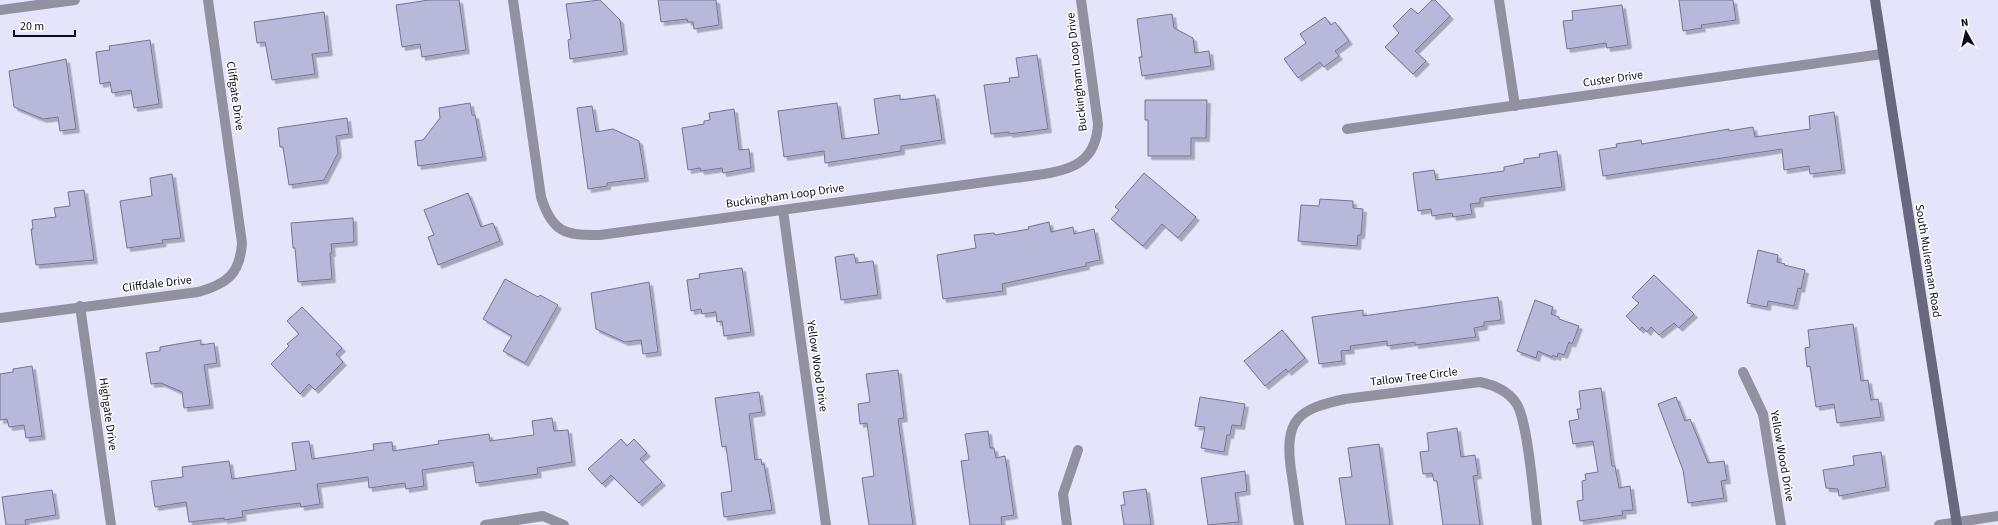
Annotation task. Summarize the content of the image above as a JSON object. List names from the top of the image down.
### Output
{
  "streets": {
    "street": [
      "Buckingham Loop Drive",
      "Custer Drive",
      "Cliffgate Drive",
      "South Mulrennan Road",
      "Cliffdale Drive",
      "Yellow Wood Drive",
      "Tallow Tree Circle",
      "Highgate Drive"
    ]
  },
  "crossings": [
    ["Buckingham Loop Drive", "Yellow Wood Drive"],
    ["Custer Drive", "South Mulrennan Road"],
    ["Cliffgate Drive", "Cliffdale Drive"],
    ["Cliffdale Drive", "Highgate Drive"]
  ],
  "scale_bar": "20 m",
  "north": "top"
}
